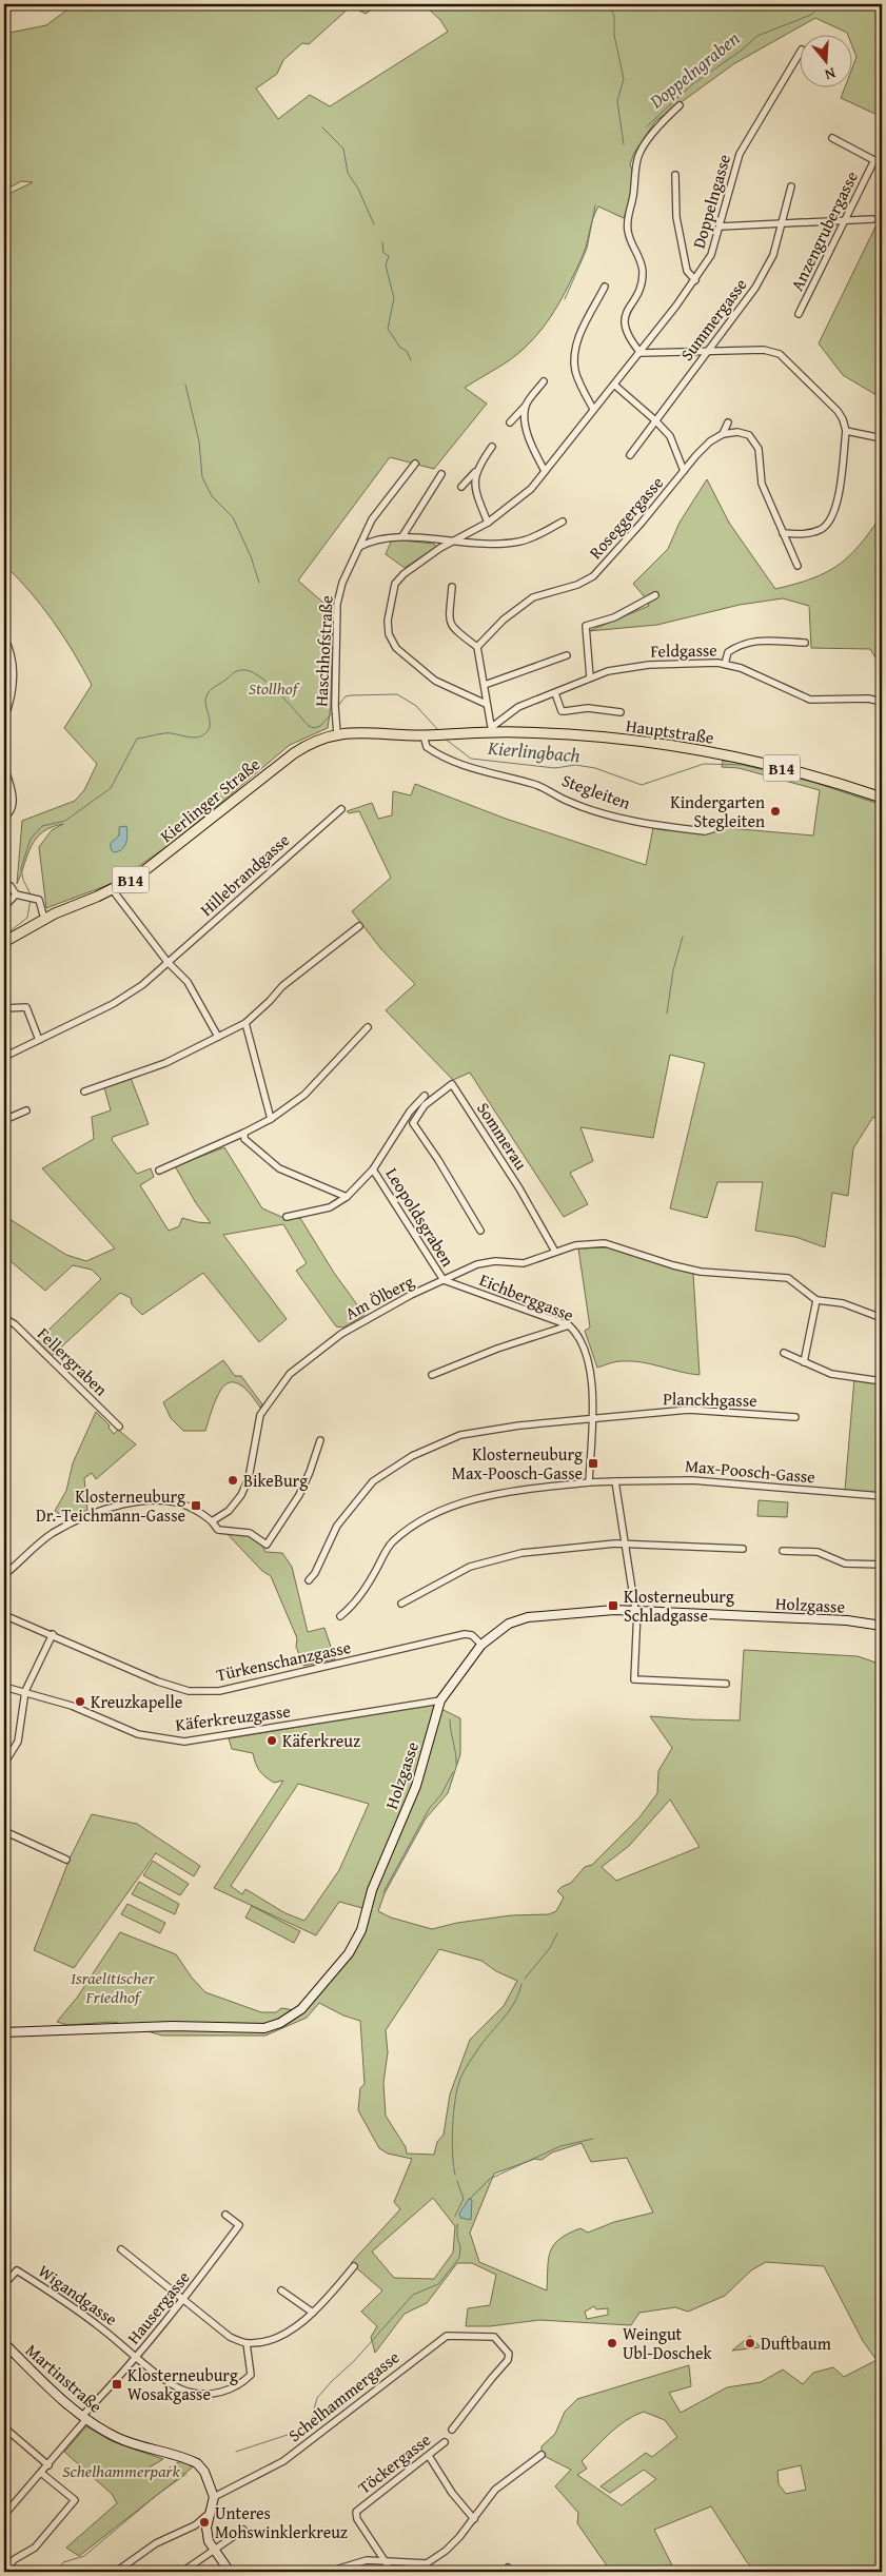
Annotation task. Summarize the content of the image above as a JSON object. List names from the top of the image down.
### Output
{
  "streets": {
    "main road": ["Hauptstraße", "B14", "Kierlinger Straße"],
    "street": [
      "Doppelngasse",
      "Anzengrubergasse",
      "Summergasse",
      "Roseggergasse",
      "Feldgasse",
      "Haschhofstraße",
      "Stegleiten",
      "Hillebrandgasse",
      "Sommerau",
      "Leopoldsgraben",
      "Am Ölberg",
      "Eichberggasse",
      "Fellergraben",
      "Planckhgasse",
      "Max-Poosch-Gasse",
      "Holzgasse",
      "Türkenschanzgasse",
      "Käferkreuzgasse",
      "Wigandgasse",
      "Hausergasse",
      "Martinstraße",
      "Schelhammergasse",
      "Töckergasse"
    ]
  },
  "crossings": [
    ["Feldgasse", "Hauptstraße"],
    ["Haschhofstraße", "Kierlinger Straße"],
    ["Hauptstraße", "Kierlinger Straße"],
    ["Stegleiten", "Kierlinger Straße"],
    ["Sommerau", "Am Ölberg"],
    ["Leopoldsgraben", "Am Ölberg"],
    ["Leopoldsgraben", "Eichberggasse"],
    ["Am Ölberg", "Eichberggasse"],
    ["Eichberggasse", "Planckhgasse"],
    ["Holzgasse", "Türkenschanzgasse"],
    ["Holzgasse", "Käferkreuzgasse"],
    ["Wigandgasse", "Hausergasse"],
    ["Hausergasse", "Martinstraße"],
    ["Martinstraße", "Schelhammergasse"],
    ["Schelhammergasse", "Töckergasse"]
  ],
  "water": ["Doppelngraben", "Kierlingbach"],
  "parks": ["Stollhof", "Israelitischer Friedhof", "Schelhammerpark"],
  "places": {
    "other": [
      "Kindergarten Stegleiten",
      "BikeBurg",
      "Kreuzkapelle",
      "Käferkreuz",
      "Weingut Ubl-Doschek",
      "Duftbaum",
      "Unteres Mohswinklerkreuz"
    ],
    "transit": [
      "Klosterneuburg Max-Poosch-Gasse",
      "Klosterneuburg Dr.-Teichmann-Gasse",
      "Klosterneuburg Schladgasse",
      "Klosterneuburg Wosakgasse"
    ]
  },
  "north": "bottom"
}
